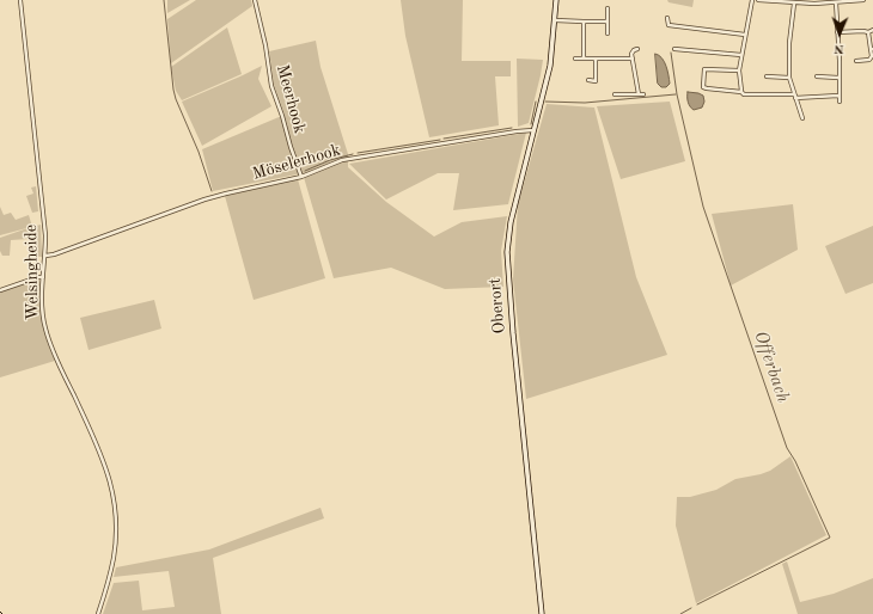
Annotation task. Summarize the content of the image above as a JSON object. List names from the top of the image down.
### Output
{
  "streets": {
    "main road": ["Oberort"],
    "street": ["Meerhook", "Möselerhook", "Welsingheide"]
  },
  "crossings": [
    ["Meerhook", "Möselerhook"],
    ["Möselerhook", "Welsingheide"],
    ["Möselerhook", "Oberort"]
  ],
  "water": ["Offerbach"],
  "north": "bottom"
}
